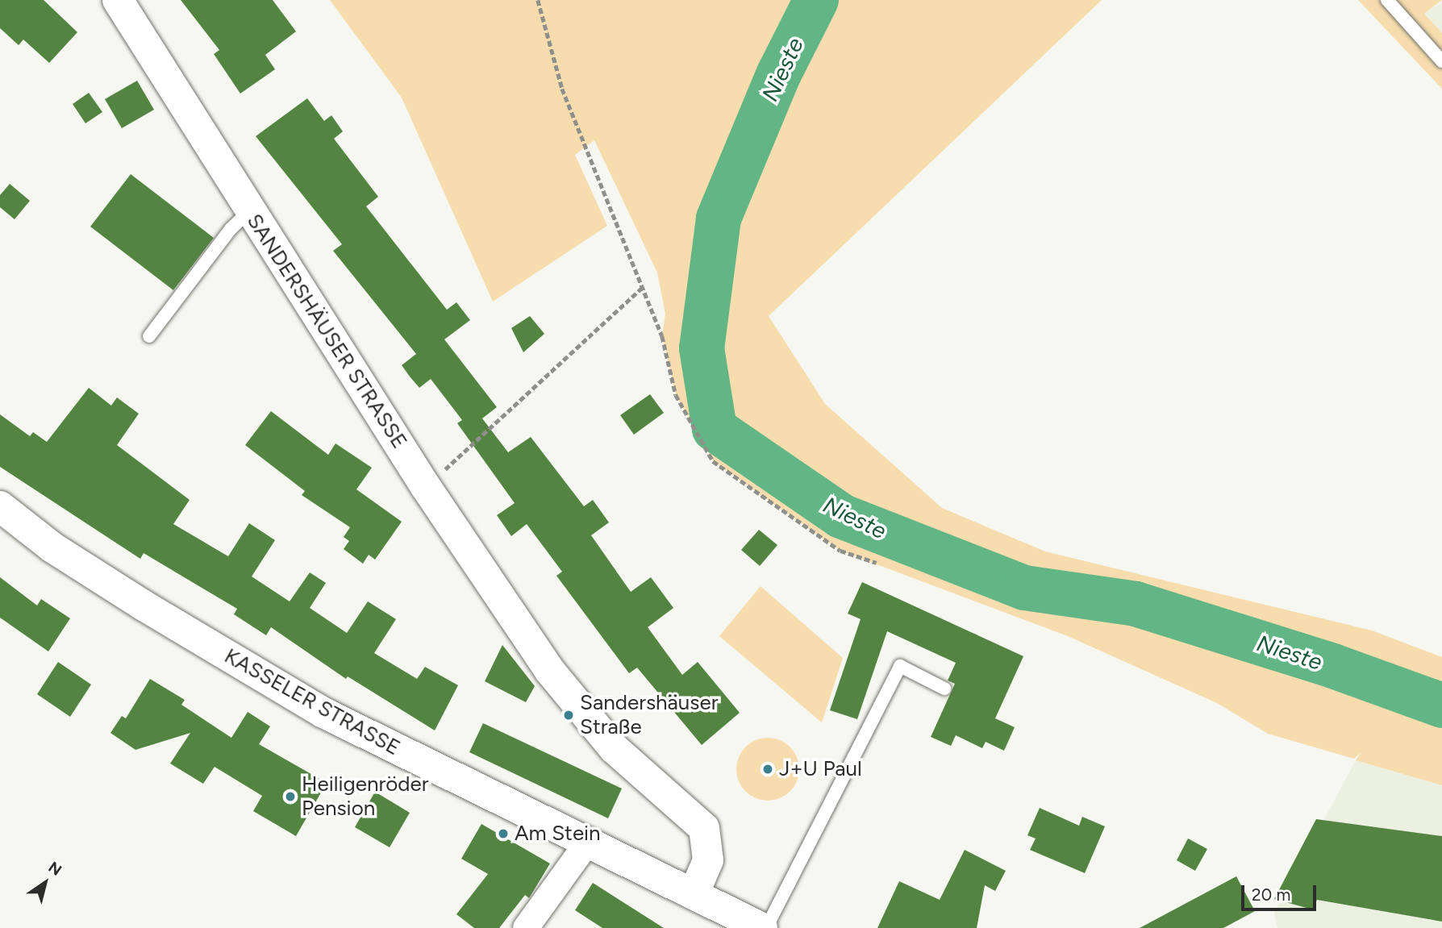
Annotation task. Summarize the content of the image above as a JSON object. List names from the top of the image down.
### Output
{
  "streets": {
    "street": ["SANDERSHÄUSER STRASSE", "KASSELER STRASSE"]
  },
  "crossings": [
    ["SANDERSHÄUSER STRASSE", "KASSELER STRASSE"]
  ],
  "water": ["Nieste"],
  "places": [
    "Sandershäuser Straße",
    "J+U Paul",
    "Heiligenröder Pension",
    "Am Stein"
  ],
  "scale_bar": "20 m",
  "north": "top right"
}
